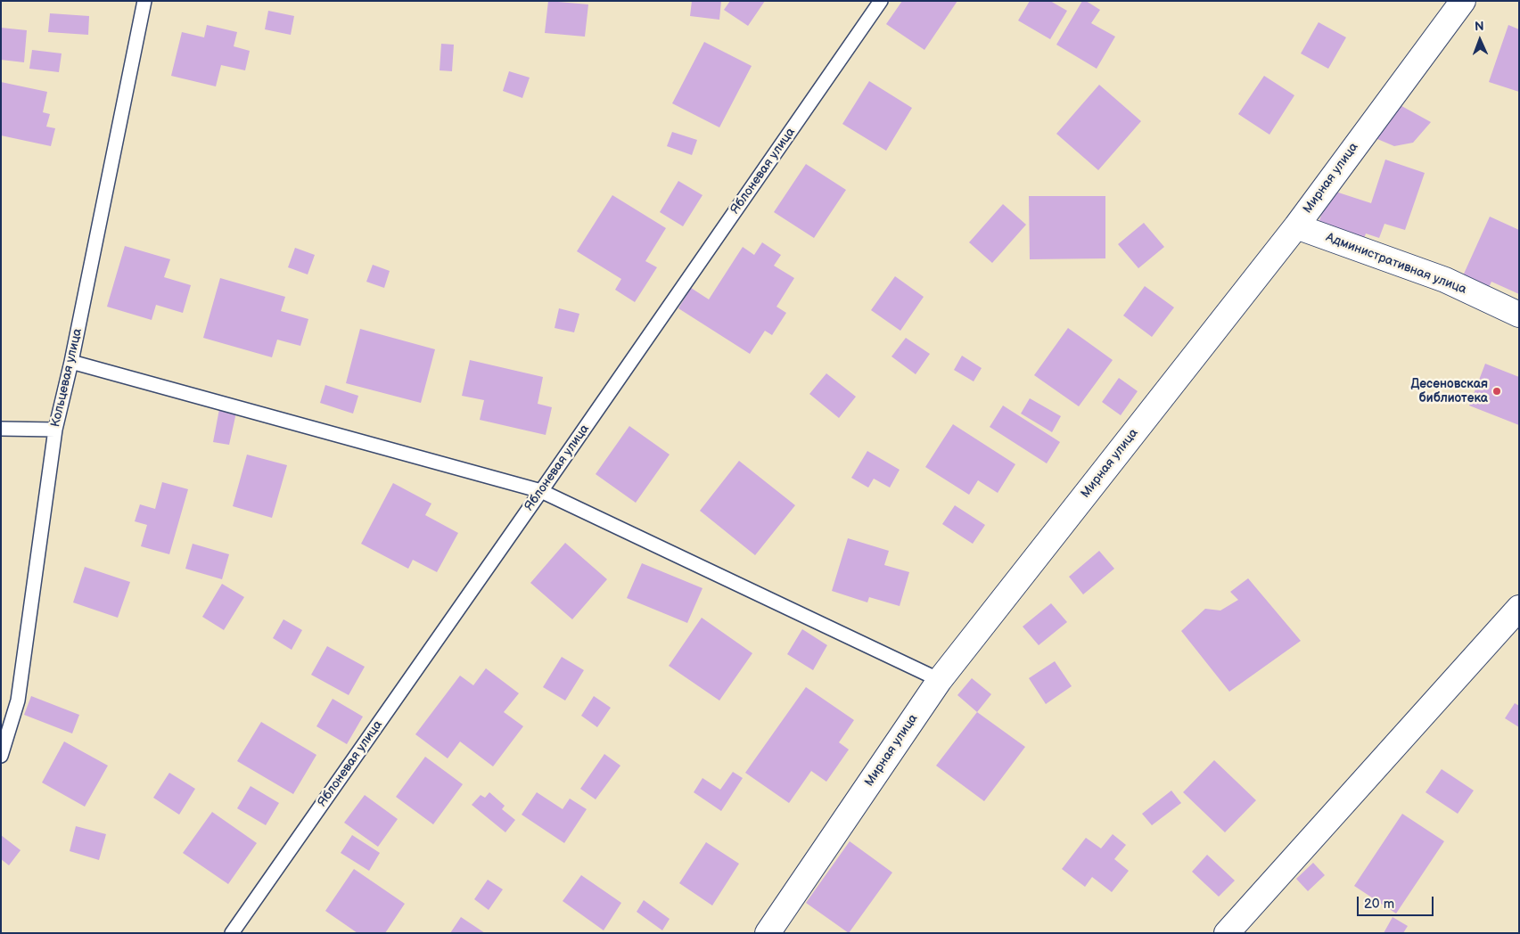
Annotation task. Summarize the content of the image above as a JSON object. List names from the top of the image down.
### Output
{
  "streets": {
    "street": ["Мирная улица", "Административная улица"],
    "lane": ["Яблоневая улица", "Кольцевая улица"]
  },
  "crossings": [
    ["Мирная улица", "Административная улица"]
  ],
  "places": ["Десеновская библиотека"],
  "scale_bar": "20 m",
  "north": "top"
}
